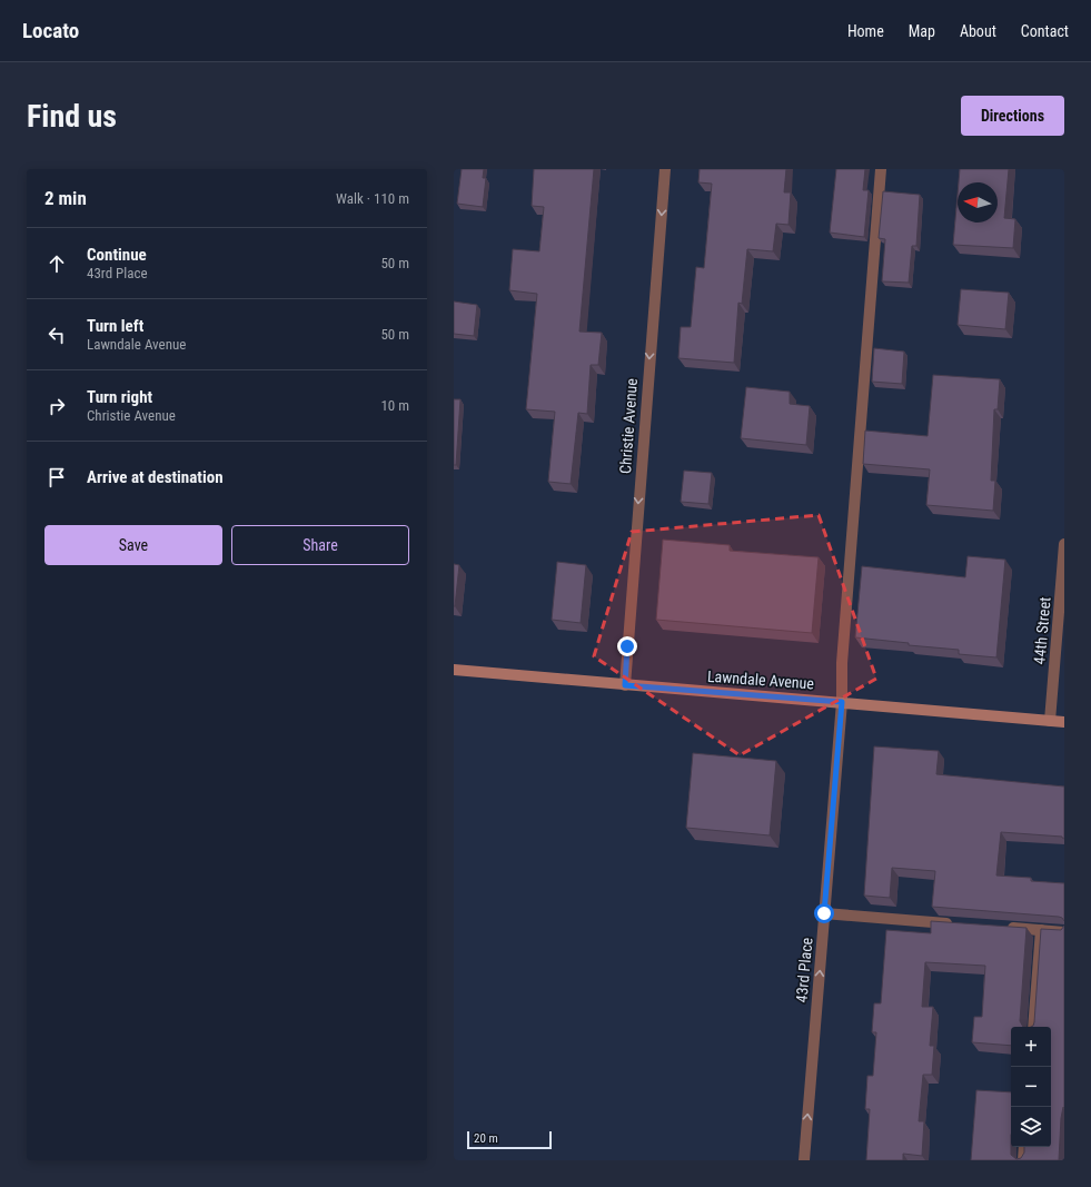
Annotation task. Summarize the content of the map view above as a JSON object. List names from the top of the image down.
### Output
{
  "streets": {
    "street": [
      "Christie Avenue",
      "44th Street",
      "Lawndale Avenue",
      "43rd Place"
    ]
  },
  "crossings": [
    ["Christie Avenue", "Lawndale Avenue"],
    ["44th Street", "Lawndale Avenue"],
    ["Lawndale Avenue", "43rd Place"]
  ],
  "one_way": ["Christie Avenue"],
  "scale_bar": "20 m",
  "north": "left",
  "page": {
    "header": "Locato",
    "nav": [
      "Home",
      "Map",
      "About",
      "Contact"
    ],
    "buttons": [
      "Directions",
      ["Save", "Share"]
    ],
    "title": "Find us",
    "heading": ["2 min", "Walk · 110 m"],
    "list": [
      ["Continue", "43rd Place", "50 m"],
      ["Turn left", "Lawndale Avenue", "50 m"],
      ["Turn right", "Christie Avenue", "10 m"],
      "Arrive at destination"
    ],
    "map_buttons": ["+", "−"],
    "scale": "20 m"
  }
}
